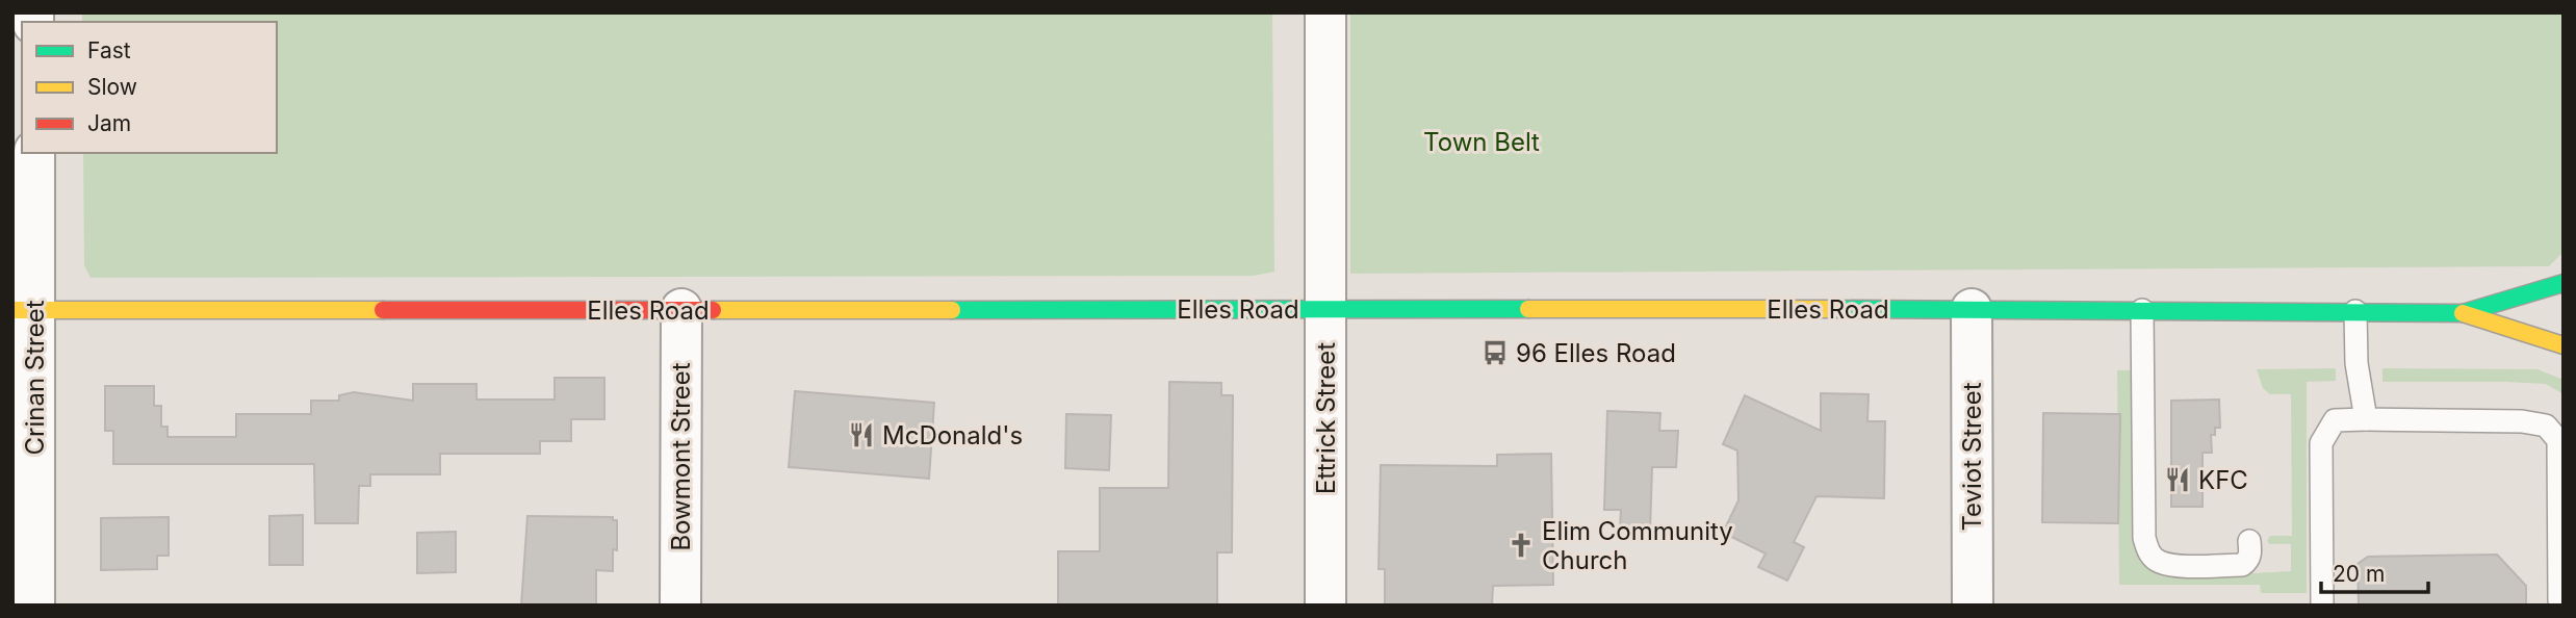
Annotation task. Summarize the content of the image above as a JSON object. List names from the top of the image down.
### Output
{
  "streets": {
    "main road": ["Elles Road"],
    "street": [
      "Crinan Street",
      "Ettrick Street",
      "Bowmont Street",
      "Teviot Street"
    ]
  },
  "crossings": [
    ["Elles Road", "Crinan Street"],
    ["Elles Road", "Ettrick Street"],
    ["Elles Road", "Bowmont Street"],
    ["Elles Road", "Teviot Street"]
  ],
  "parks": ["Town Belt"],
  "places": {
    "bus stop": ["96 Elles Road"],
    "restaurant": ["McDonald's", "KFC"],
    "church": ["Elim Community Church"]
  },
  "legend": ["Fast", "Slow", "Jam"],
  "scale_bar": "20 m"
}
